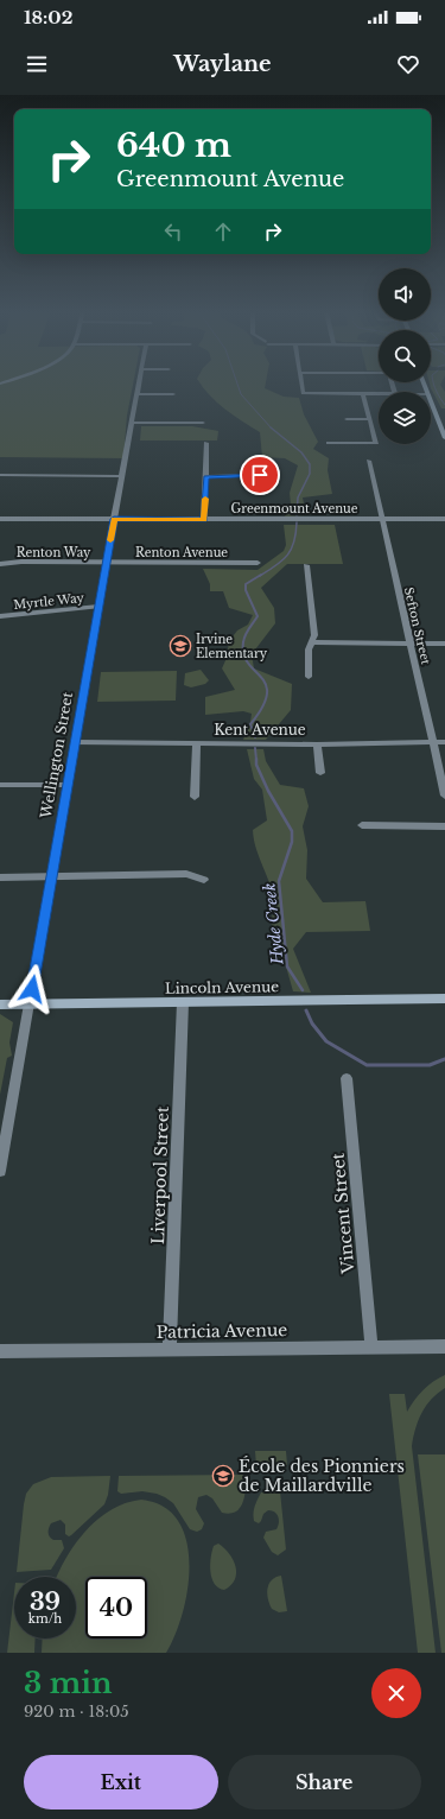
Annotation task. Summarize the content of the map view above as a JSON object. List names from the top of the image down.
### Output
{
  "streets": {
    "main road": ["Lincoln Avenue"],
    "street": [
      "Greenmount Avenue",
      "Renton Way",
      "Renton Avenue",
      "Myrtle Way",
      "Sefton Street",
      "Kent Avenue",
      "Wellington Street",
      "Liverpool Street",
      "Vincent Street",
      "Patricia Avenue"
    ]
  },
  "crossings": [
    ["Greenmount Avenue", "Sefton Street"],
    ["Greenmount Avenue", "Wellington Street"],
    ["Renton Way", "Renton Avenue"],
    ["Renton Way", "Wellington Street"],
    ["Renton Avenue", "Wellington Street"],
    ["Myrtle Way", "Wellington Street"],
    ["Sefton Street", "Kent Avenue"],
    ["Kent Avenue", "Wellington Street"],
    ["Wellington Street", "Lincoln Avenue"],
    ["Lincoln Avenue", "Liverpool Street"],
    ["Liverpool Street", "Patricia Avenue"],
    ["Vincent Street", "Patricia Avenue"]
  ],
  "water": ["Hyde Creek"],
  "places": {
    "school or university": ["Irvine Elementary", "École des Pionniers de Maillardville"]
  },
  "page": {
    "status": "18:02",
    "header": "Waylane",
    "turn": ["640 m", "Greenmount Avenue"],
    "speed": "39 km/h",
    "limit": "40",
    "heading": ["3 min", "920 m · 18:05"],
    "buttons": ["Exit", "Share"]
  }
}
